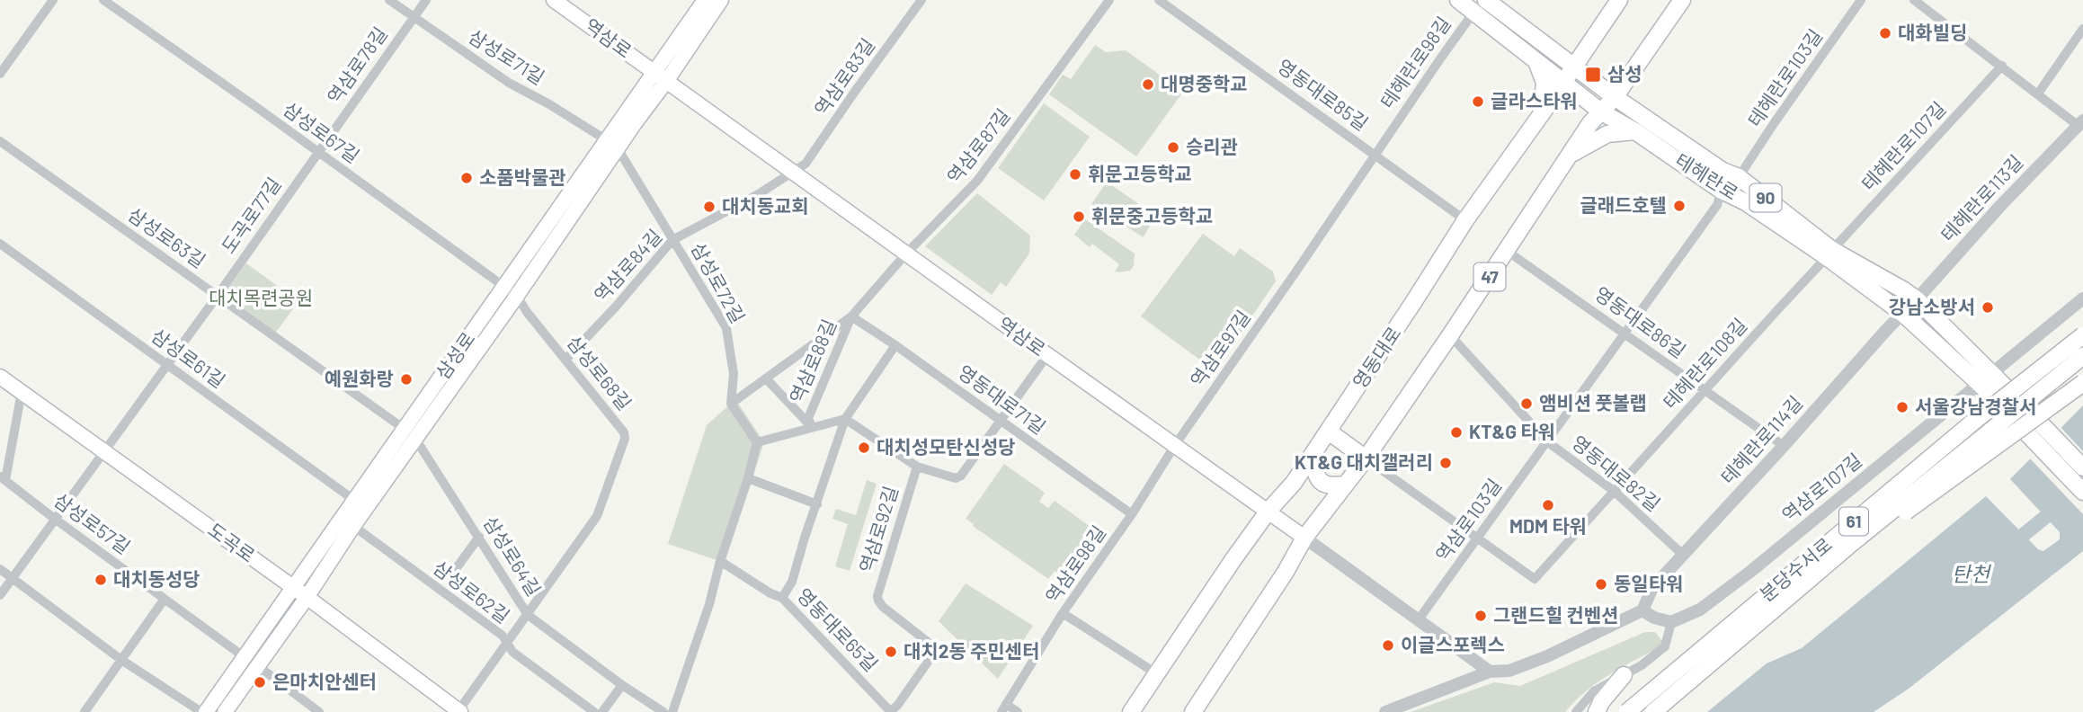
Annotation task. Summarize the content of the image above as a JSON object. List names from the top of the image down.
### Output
{
  "streets": {
    "main road": [
      "역삼로",
      "테헤란로",
      "90",
      "47",
      "삼성로",
      "영동대로",
      "61",
      "도곡로",
      "분당수서로"
    ],
    "street": [
      "삼성로71길",
      "테헤란로98길",
      "역삼로78길",
      "역삼로83길",
      "테헤란로103길",
      "영동대로85길",
      "삼성로67길",
      "역삼로87길",
      "테헤란로107길",
      "테헤란로113길",
      "도곡로77길",
      "삼성로63길",
      "역삼로84길",
      "삼성로72길",
      "영동대로86길",
      "역삼로97길",
      "삼성로61길",
      "역삼로88길",
      "테헤란로108길",
      "삼성로68길",
      "영동대로71길",
      "테헤란로114길",
      "영동대로82길",
      "역삼로107길",
      "역삼로103길",
      "삼성로57길",
      "역삼로92길",
      "삼성로64길",
      "역삼로98길",
      "삼성로62길",
      "영동대로65길"
    ]
  },
  "crossings": [
    ["역삼로", "역삼로83길"],
    ["역삼로", "역삼로87길"],
    ["역삼로", "역삼로84길"],
    ["역삼로", "47"],
    ["역삼로", "역삼로97길"],
    ["역삼로", "삼성로"],
    ["역삼로", "영동대로"],
    ["역삼로", "역삼로88길"],
    ["역삼로", "역삼로103길"],
    ["역삼로", "역삼로92길"],
    ["역삼로", "역삼로98길"],
    ["삼성로71길", "역삼로78길"],
    ["삼성로71길", "삼성로72길"],
    ["삼성로71길", "삼성로"],
    ["테헤란로98길", "영동대로85길"],
    ["테헤란로98길", "테헤란로"],
    ["테헤란로98길", "역삼로97길"],
    ["역삼로78길", "삼성로67길"],
    ["역삼로78길", "도곡로77길"],
    ["역삼로83길", "역삼로84길"],
    ["테헤란로103길", "테헤란로"],
    ["영동대로85길", "영동대로"],
    ["삼성로67길", "도곡로77길"],
    ["삼성로67길", "삼성로"],
    ["삼성로67길", "삼성로68길"],
    ["역삼로87길", "역삼로88길"],
    ["테헤란로107길", "테헤란로"],
    ["테헤란로107길", "테헤란로108길"],
    ["테헤란로", "90"],
    ["테헤란로", "테헤란로113길"],
    ["테헤란로", "47"],
    ["테헤란로", "영동대로"],
    ["테헤란로", "테헤란로108길"],
    ["테헤란로", "테헤란로114길"],
    ["테헤란로", "역삼로107길"],
    ["테헤란로", "역삼로103길"],
    ["90", "역삼로107길"],
    ["테헤란로113길", "테헤란로114길"],
    ["도곡로77길", "삼성로63길"],
    ["도곡로77길", "삼성로61길"],
    ["도곡로77길", "삼성로57길"],
    ["도곡로77길", "도곡로"],
    ["삼성로63길", "삼성로"],
    ["삼성로63길", "삼성로64길"],
    ["역삼로84길", "삼성로72길"],
    ["역삼로84길", "삼성로68길"],
    ["47", "영동대로86길"],
    ["47", "영동대로82길"],
    ["삼성로72길", "삼성로"],
    ["삼성로72길", "역삼로88길"],
    ["영동대로86길", "테헤란로108길"],
    ["영동대로86길", "테헤란로114길"],
    ["영동대로86길", "역삼로103길"],
    ["역삼로97길", "역삼로98길"],
    ["삼성로", "삼성로61길"],
    ["삼성로", "삼성로68길"],
    ["삼성로", "삼성로57길"],
    ["삼성로", "도곡로"],
    ["삼성로", "삼성로64길"],
    ["삼성로", "삼성로62길"],
    ["역삼로88길", "영동대로71길"],
    ["테헤란로108길", "영동대로82길"],
    ["테헤란로108길", "역삼로103길"],
    ["삼성로68길", "삼성로64길"],
    ["영동대로71길", "역삼로92길"],
    ["영동대로71길", "역삼로98길"],
    ["테헤란로114길", "영동대로82길"],
    ["영동대로82길", "역삼로103길"],
    ["역삼로92길", "영동대로65길"]
  ],
  "water": ["탄천"],
  "parks": ["대치목련공원"],
  "places": {
    "other": [
      "대화빌딩",
      "대명중학교",
      "글라스타워",
      "승리관",
      "휘문고등학교",
      "소품박물관",
      "글래드호텔",
      "대치동교회",
      "휘문중고등학교",
      "강남소방서",
      "예원화랑",
      "앰비션 풋볼랩",
      "서울강남경찰서",
      "KT&G 타워",
      "대치성모탄신성당",
      "KT&G 대치갤러리",
      "MDM 타워",
      "대치동성당",
      "동일타워",
      "그랜드힐 컨벤션",
      "이글스포렉스",
      "대치2동 주민센터",
      "은마치안센터"
    ],
    "transit": ["삼성"]
  }
}
